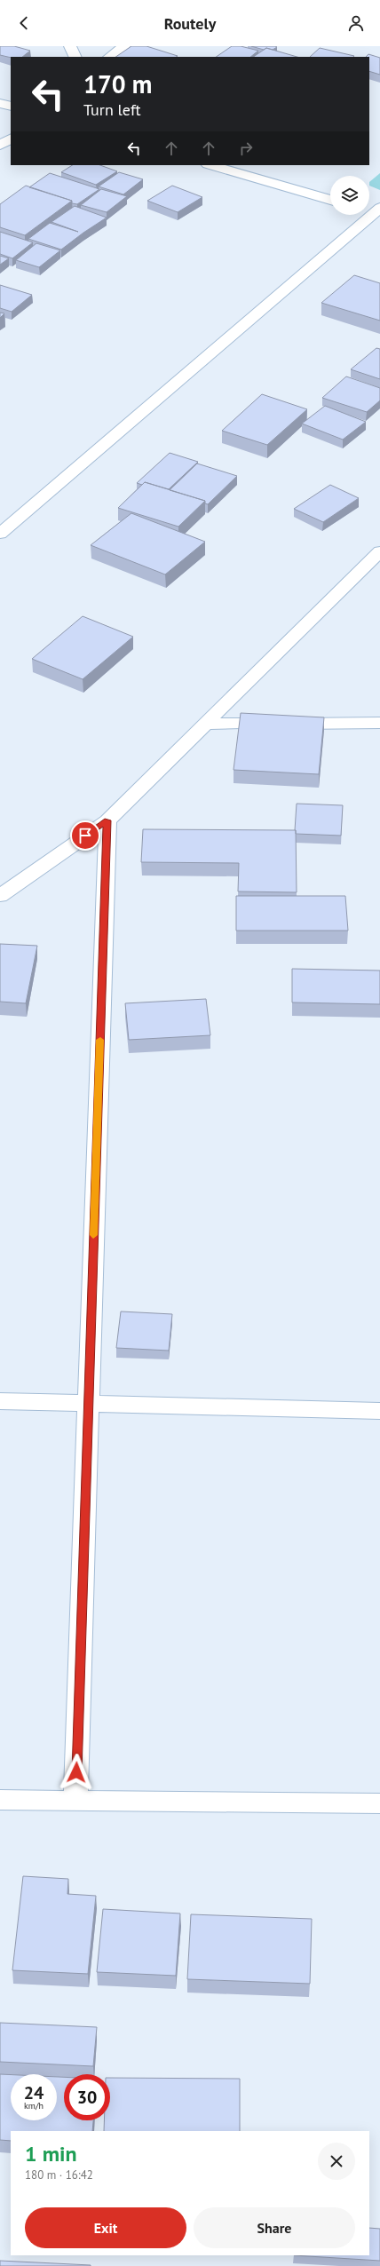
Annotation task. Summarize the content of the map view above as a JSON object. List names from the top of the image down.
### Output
{
  "page": {
    "header": "Routely",
    "turn": ["170 m", "Turn left"],
    "speed": "24 km/h",
    "limit": "30",
    "heading": ["1 min", "180 m · 16:42"],
    "buttons": ["Exit", "Share"]
  }
}
